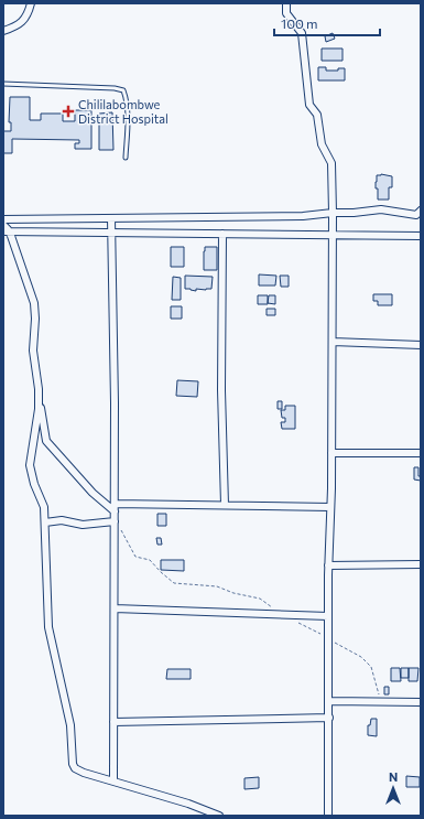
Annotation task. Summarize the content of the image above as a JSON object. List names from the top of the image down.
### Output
{
  "places": {
    "health": ["Chililabombwe District Hospital"]
  },
  "scale_bar": "100 m",
  "north": "top"
}
